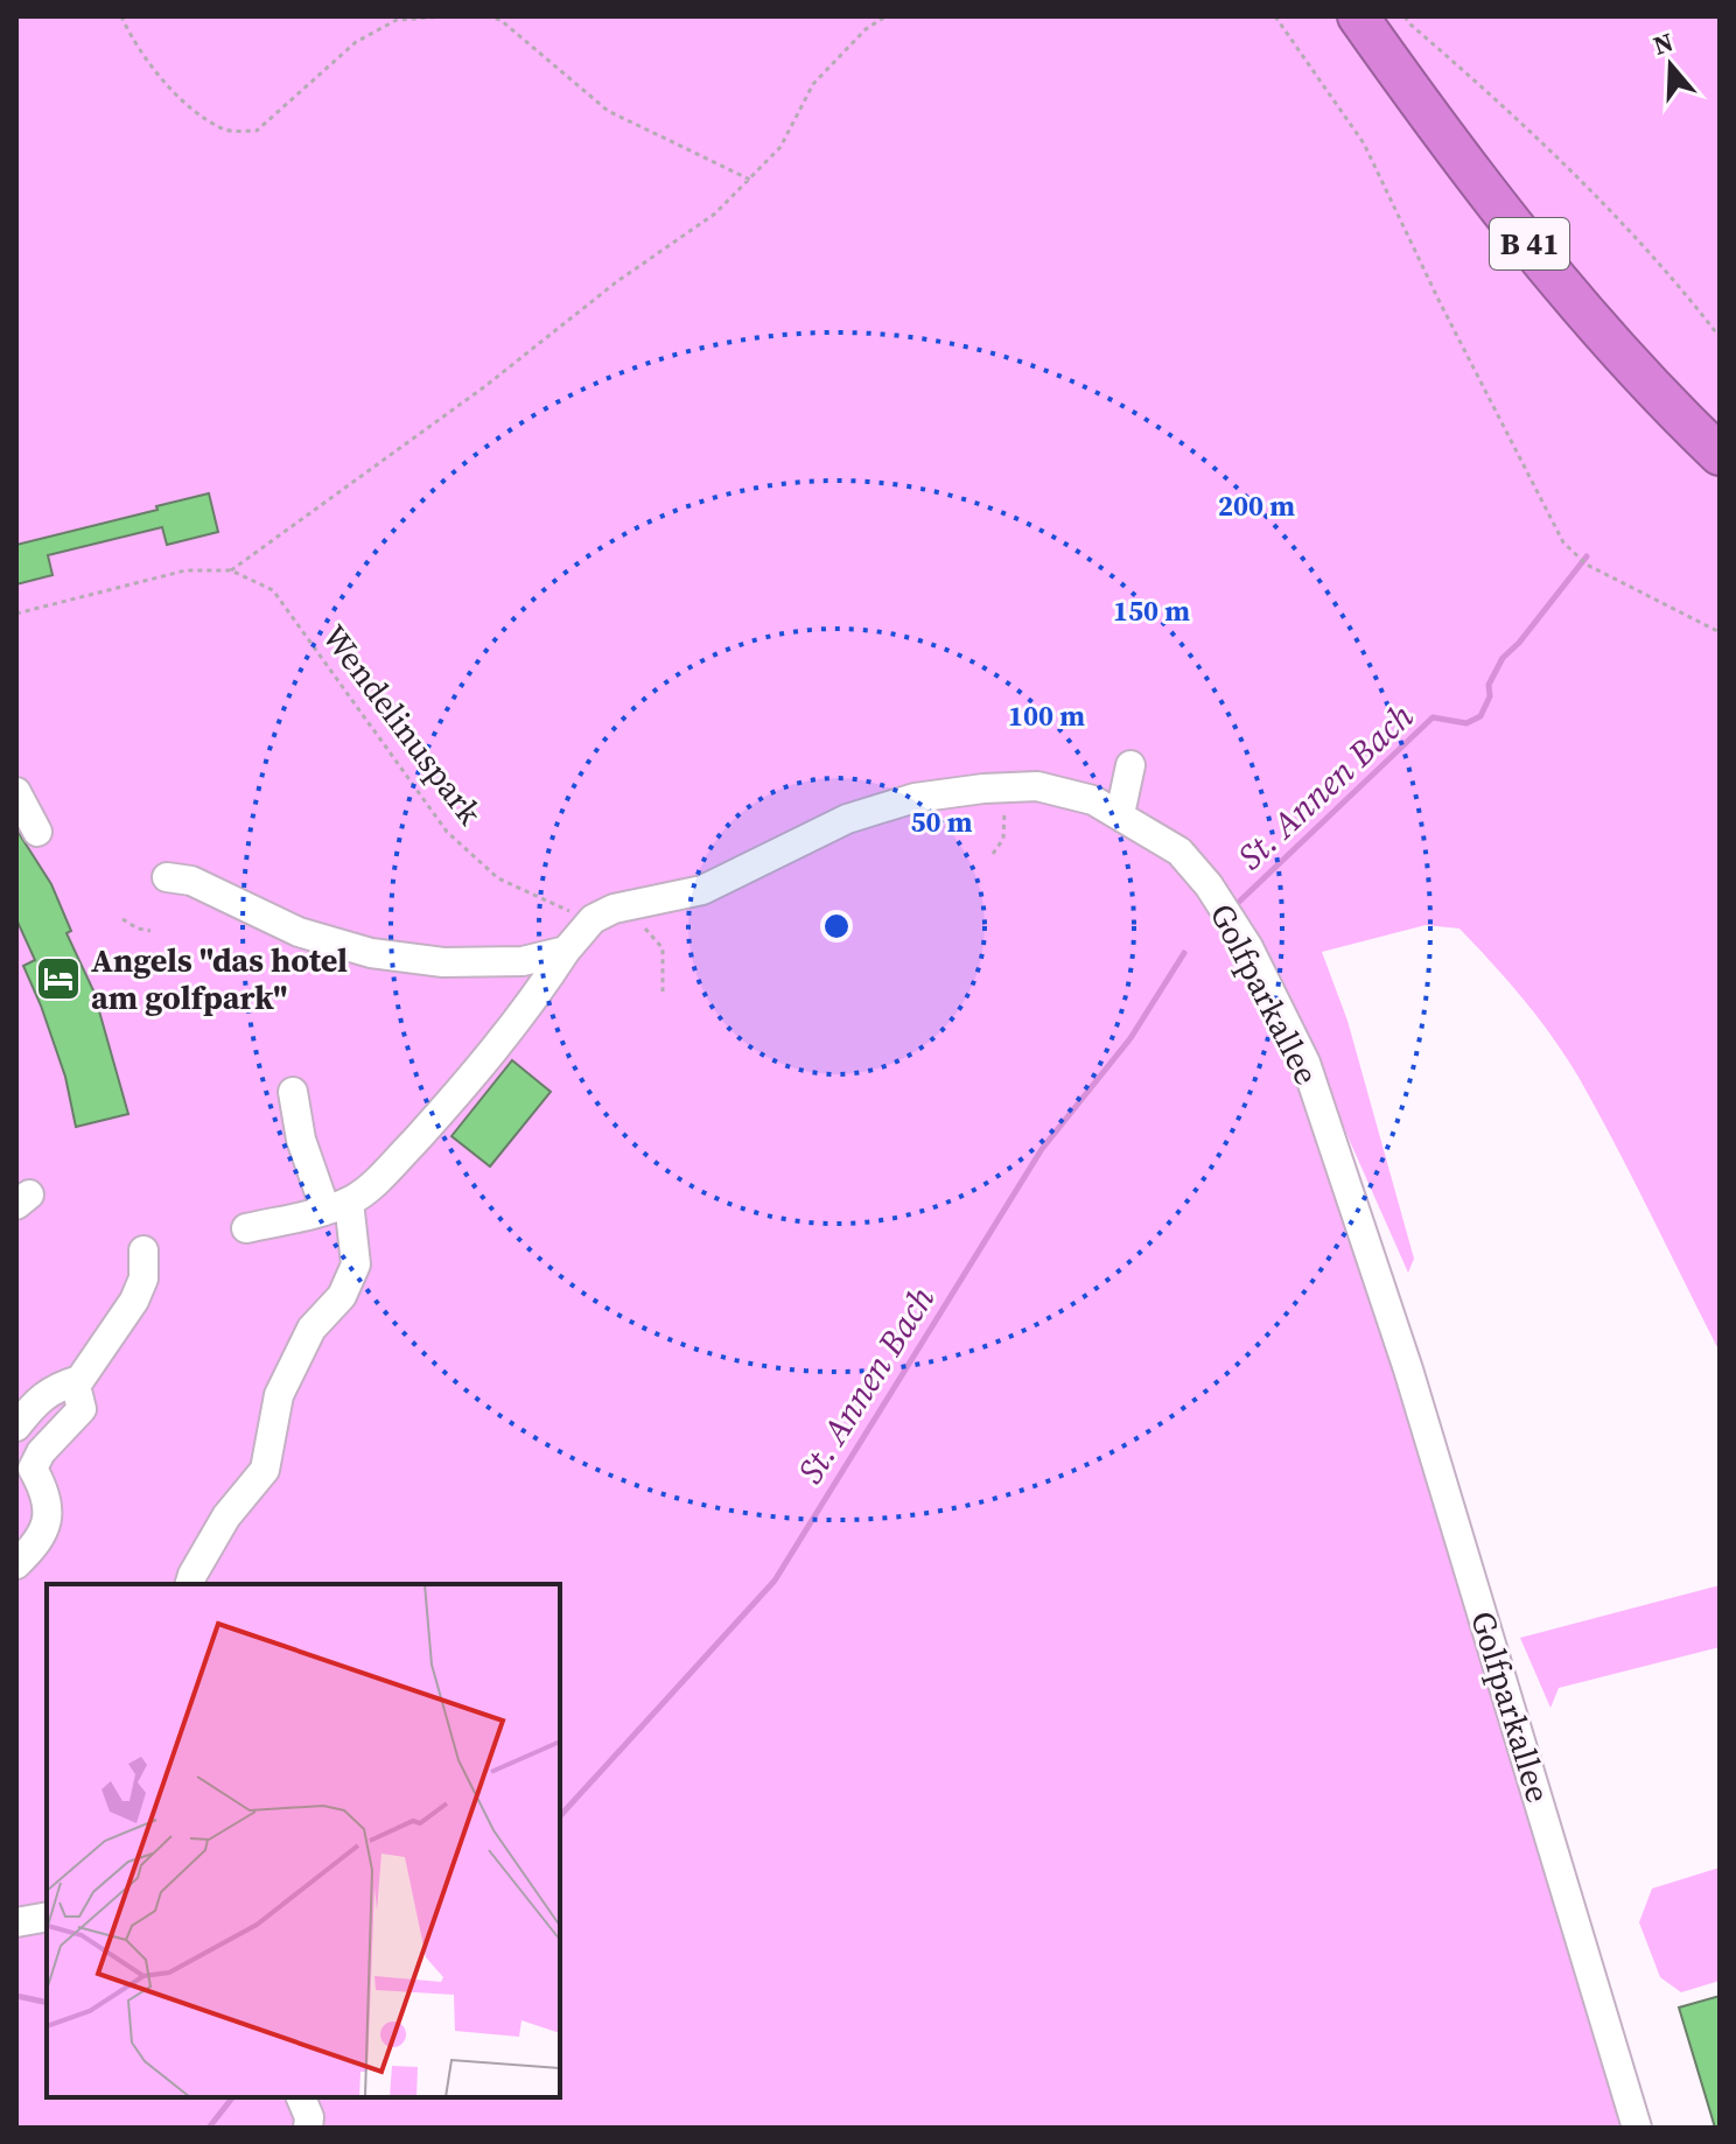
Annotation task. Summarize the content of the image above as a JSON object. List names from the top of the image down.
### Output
{
  "streets": {
    "highway": ["B 41"],
    "lane": ["Golfparkallee"],
    "path": ["Wendelinuspark"]
  },
  "crossings": [
    ["Wendelinuspark", "Golfparkallee"]
  ],
  "water": ["St. Annen Bach"],
  "places": {
    "hotel": ["Angels \"das hotel am golfpark\""]
  },
  "north": "top",
  "rings": [
    "200 m",
    "150 m",
    "100 m",
    "50 m"
  ]
}
